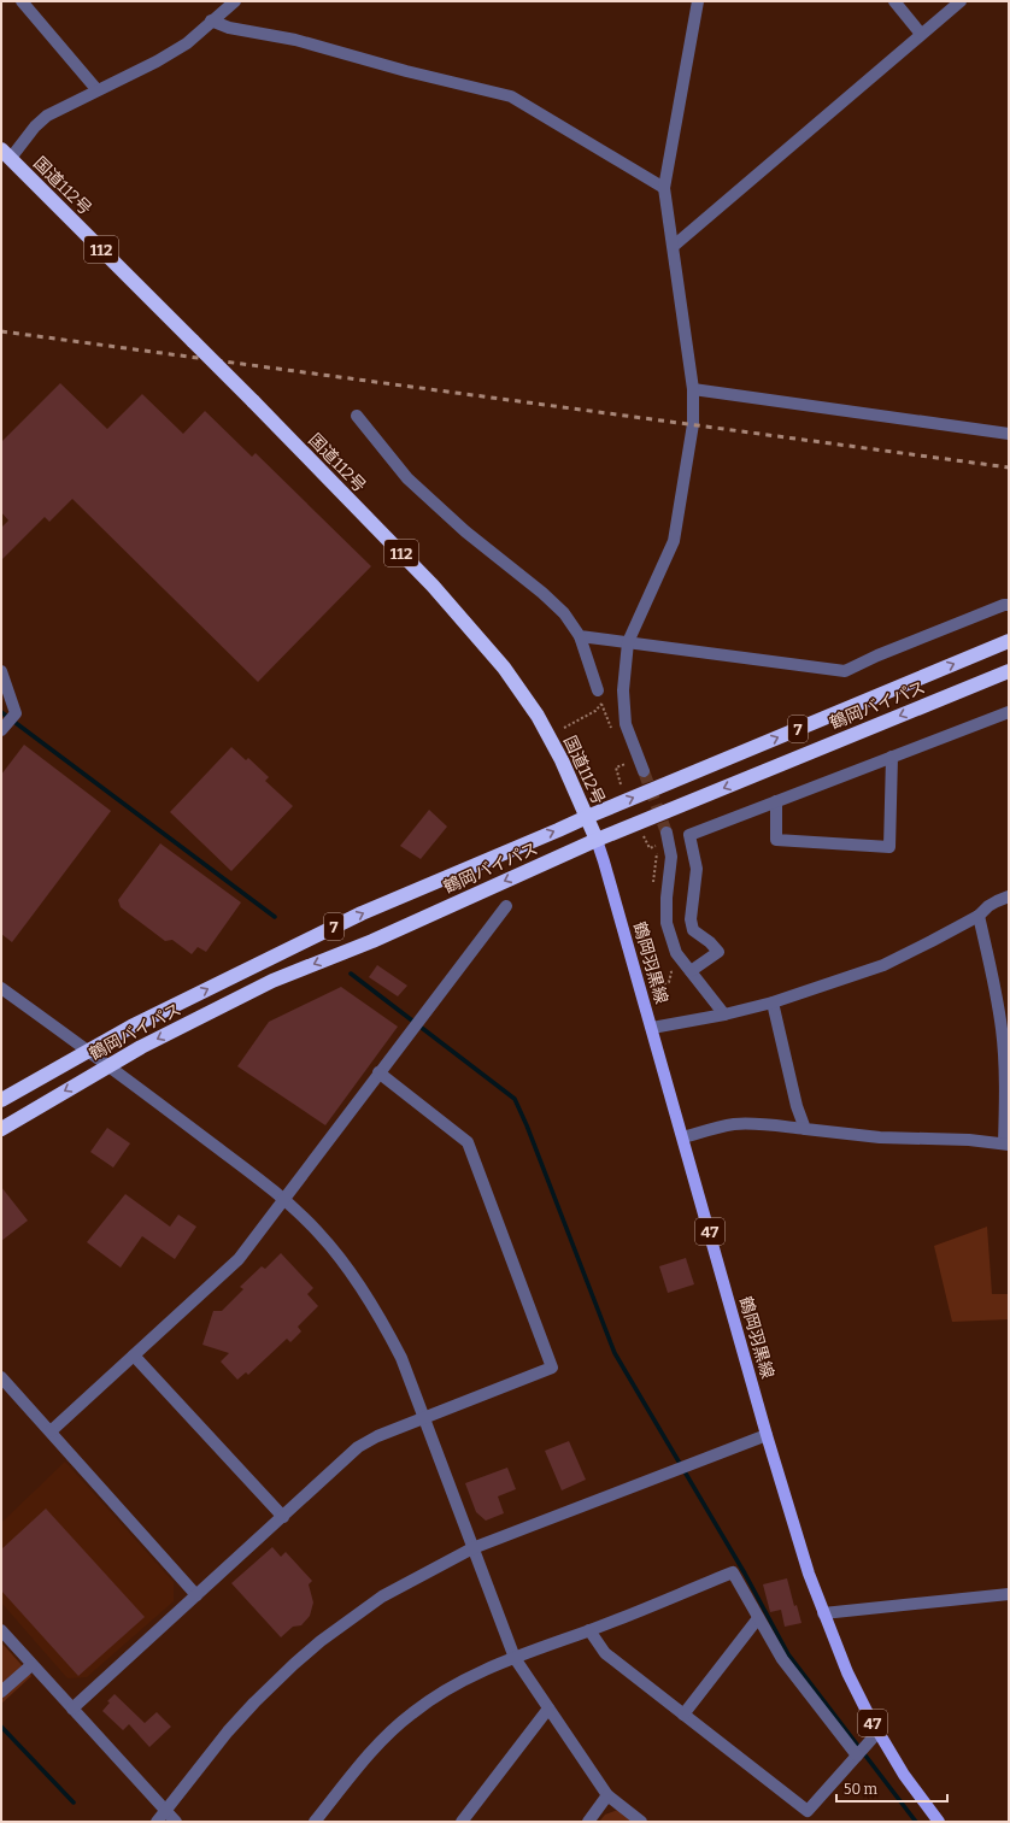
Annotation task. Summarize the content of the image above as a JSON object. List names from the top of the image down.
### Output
{
  "streets": {
    "highway": [
      "国道112号",
      "112",
      "鶴岡バイパス",
      "7"
    ],
    "main road": ["鶴岡羽黒線", "47"]
  },
  "crossings": [
    ["国道112号", "鶴岡バイパス"],
    ["国道112号", "鶴岡羽黒線"],
    ["鶴岡バイパス", "鶴岡羽黒線"]
  ],
  "scale_bar": "50 m"
}
